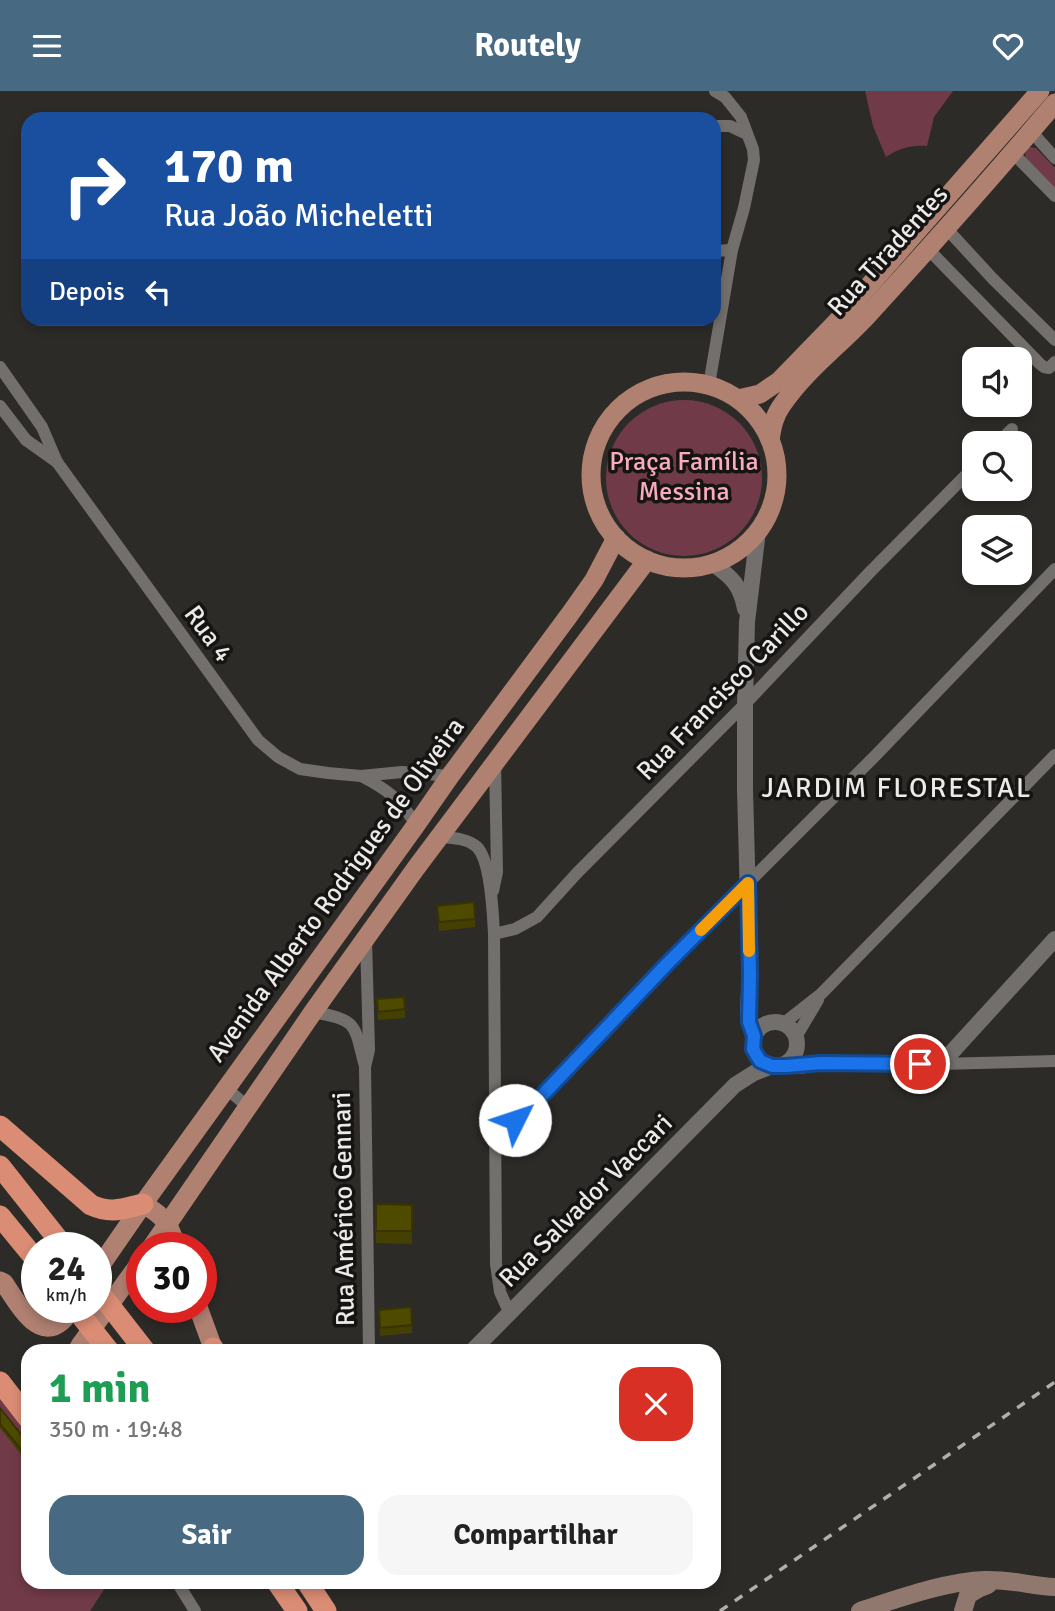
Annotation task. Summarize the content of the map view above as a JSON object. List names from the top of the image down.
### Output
{
  "streets": {
    "main road": ["Rua Tiradentes", "Avenida Alberto Rodrigues de Oliveira"],
    "street": [
      "Rua 4",
      "Rua Francisco Carillo",
      "Rua Salvador Vaccari",
      "Rua Américo Gennari"
    ]
  },
  "crossings": [
    ["Rua Tiradentes", "Avenida Alberto Rodrigues de Oliveira"],
    ["Rua 4", "Avenida Alberto Rodrigues de Oliveira"],
    ["Avenida Alberto Rodrigues de Oliveira", "Rua Américo Gennari"]
  ],
  "districts": ["JARDIM FLORESTAL"],
  "parks": ["Praça Família Messina"],
  "page": {
    "header": "Routely",
    "turn": ["170 m", "Rua João Micheletti"],
    "then": "Depois",
    "speed": "24 km/h",
    "limit": "30",
    "heading": ["1 min", "350 m · 19:48"],
    "buttons": ["Sair", "Compartilhar"]
  }
}
